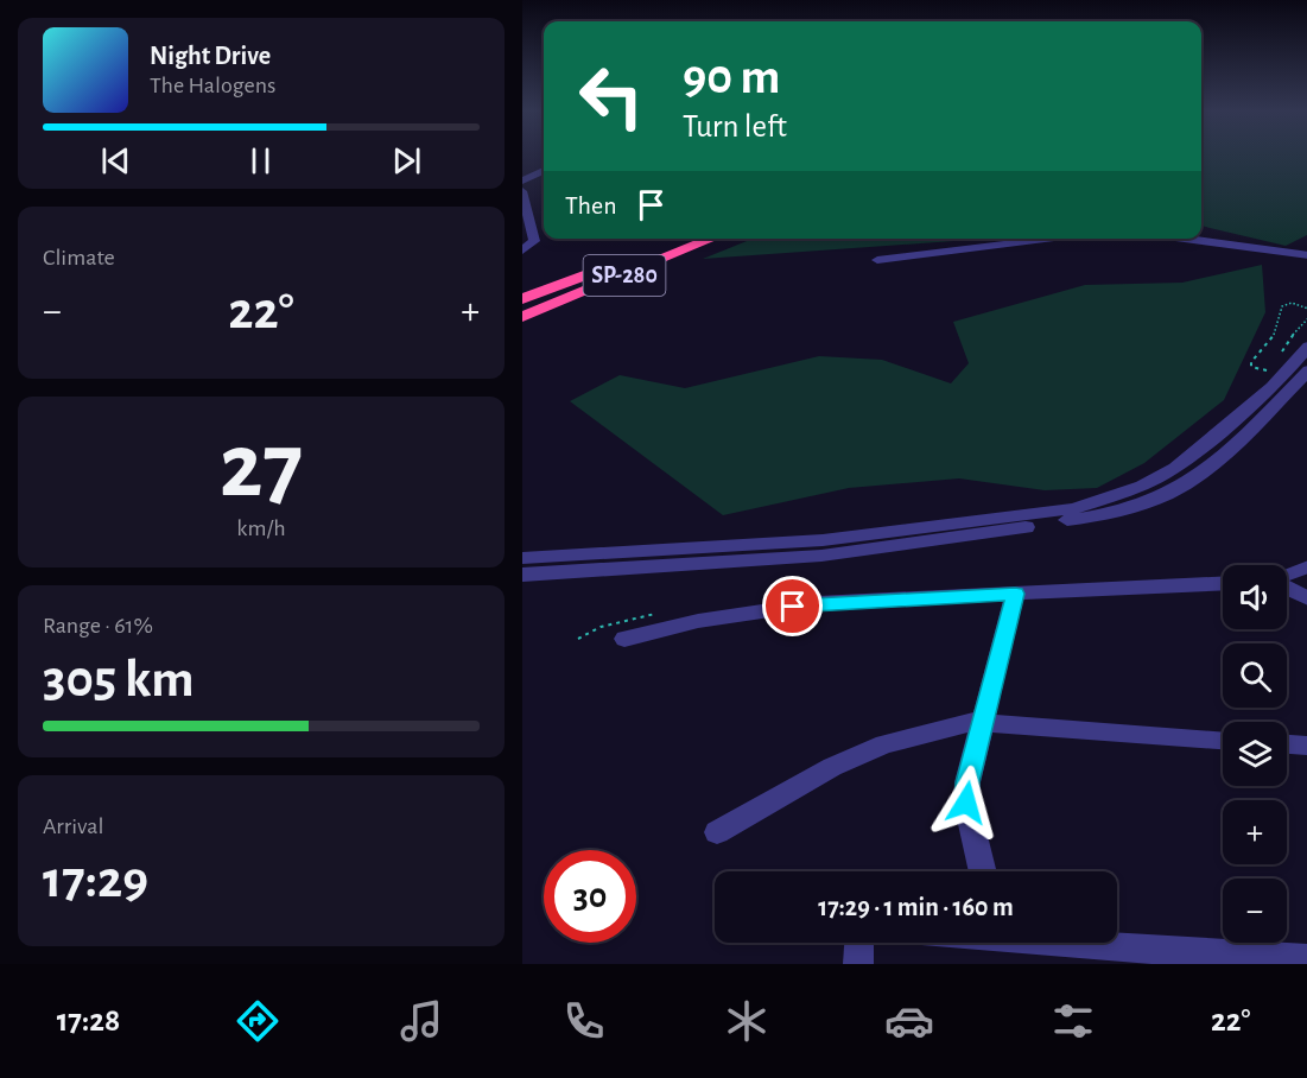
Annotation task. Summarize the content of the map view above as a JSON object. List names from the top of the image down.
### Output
{
  "streets": {
    "highway": ["SP-280"]
  },
  "page": {
    "turn": ["90 m", "Turn left"],
    "song": ["Night Drive", "The Halogens"],
    "then": "Then",
    "tile": [
      "Climate",
      ["27", "km/h"],
      ["Range · 61%", "305 km"],
      ["Arrival", "17:29"]
    ],
    "heat": ["−", "22°", "+"],
    "map_buttons": ["+", "−"],
    "limit": "30",
    "trip": "17:29 · 1 min · 160 m",
    "tabs": ["17:28", "22°"]
  }
}
